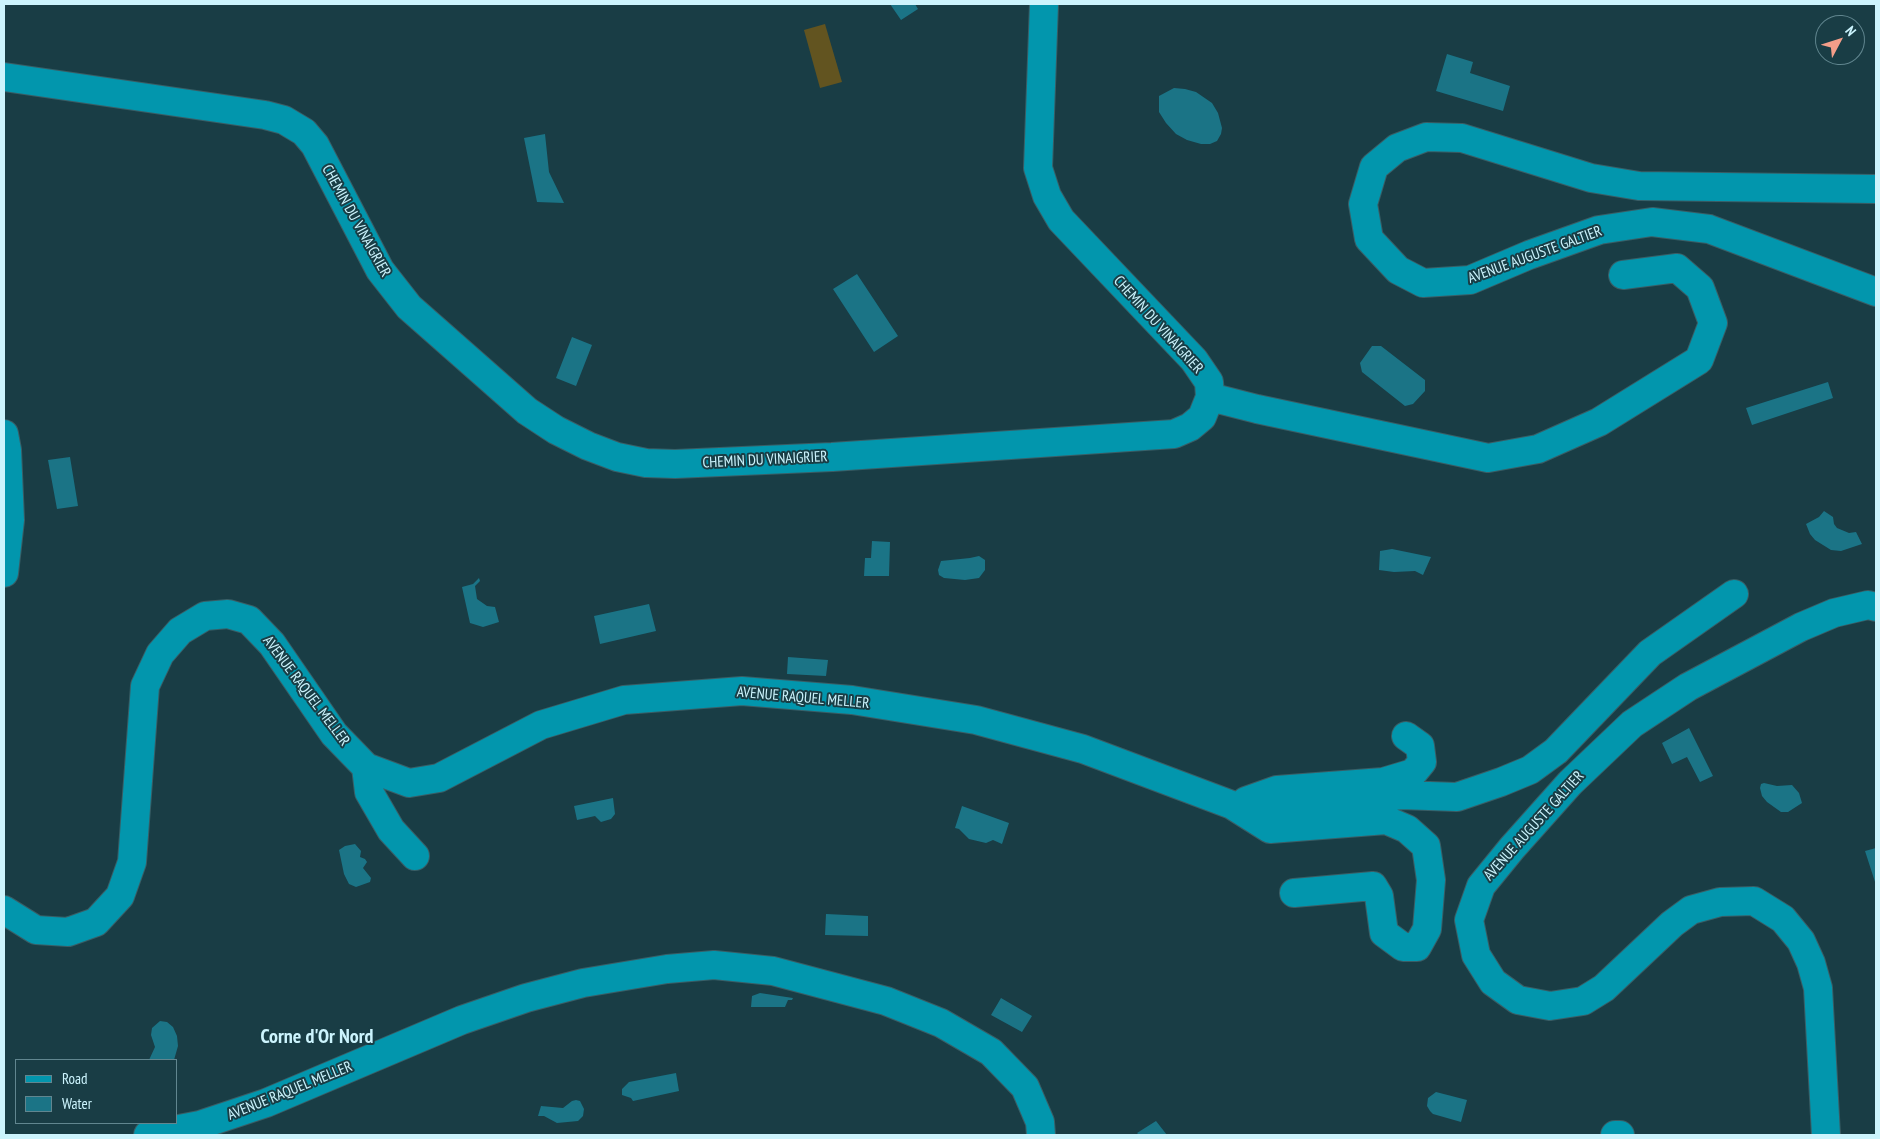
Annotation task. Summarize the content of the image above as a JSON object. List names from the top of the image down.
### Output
{
  "streets": {
    "street": ["CHEMIN DU VINAIGRIER", "AVENUE AUGUSTE GALTIER", "AVENUE RAQUEL MELLER"]
  },
  "districts": ["Corne d'Or Nord"],
  "legend": ["Road", "Water"],
  "north": "top right"
}
